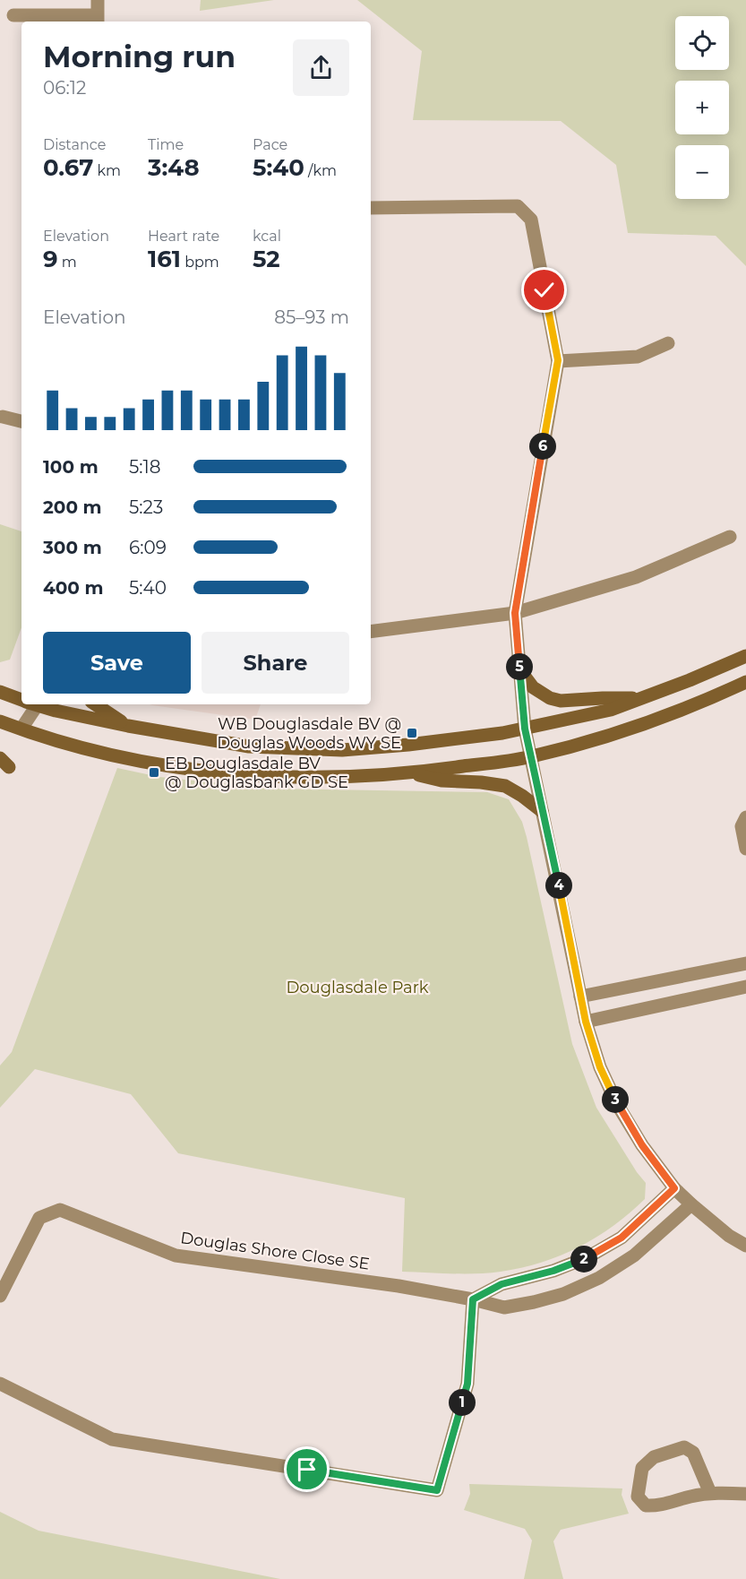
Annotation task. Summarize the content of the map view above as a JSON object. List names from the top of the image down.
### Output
{
  "streets": {
    "street": ["Douglas Shore Close SE"]
  },
  "parks": ["Douglasdale Park"],
  "places": {
    "transit": ["WB Douglasdale BV @ Douglas Woods WY SE", "EB Douglasdale BV @ Douglasbank GD SE"]
  },
  "page": {
    "map_buttons": ["+", "−"],
    "heading": ["Morning run", "06:12"],
    "stats": [
      ["Distance", "0.67 km"],
      ["Time", "3:48"],
      ["Pace", "5:40 /km"],
      ["Elevation", "9 m"],
      ["Heart rate", "161 bpm"],
      ["kcal", "52"]
    ],
    "chart": ["Elevation", "85–93 m"],
    "pins": [
      "6",
      "5",
      "4",
      "3",
      "2",
      "1"
    ],
    "list": [
      {
        "name": "100 m",
        "note": "5:18"
      },
      {
        "name": "200 m",
        "note": "5:23"
      },
      {
        "name": "300 m",
        "note": "6:09"
      },
      {
        "name": "400 m",
        "note": "5:40"
      }
    ],
    "buttons": ["Save", "Share"]
  }
}
